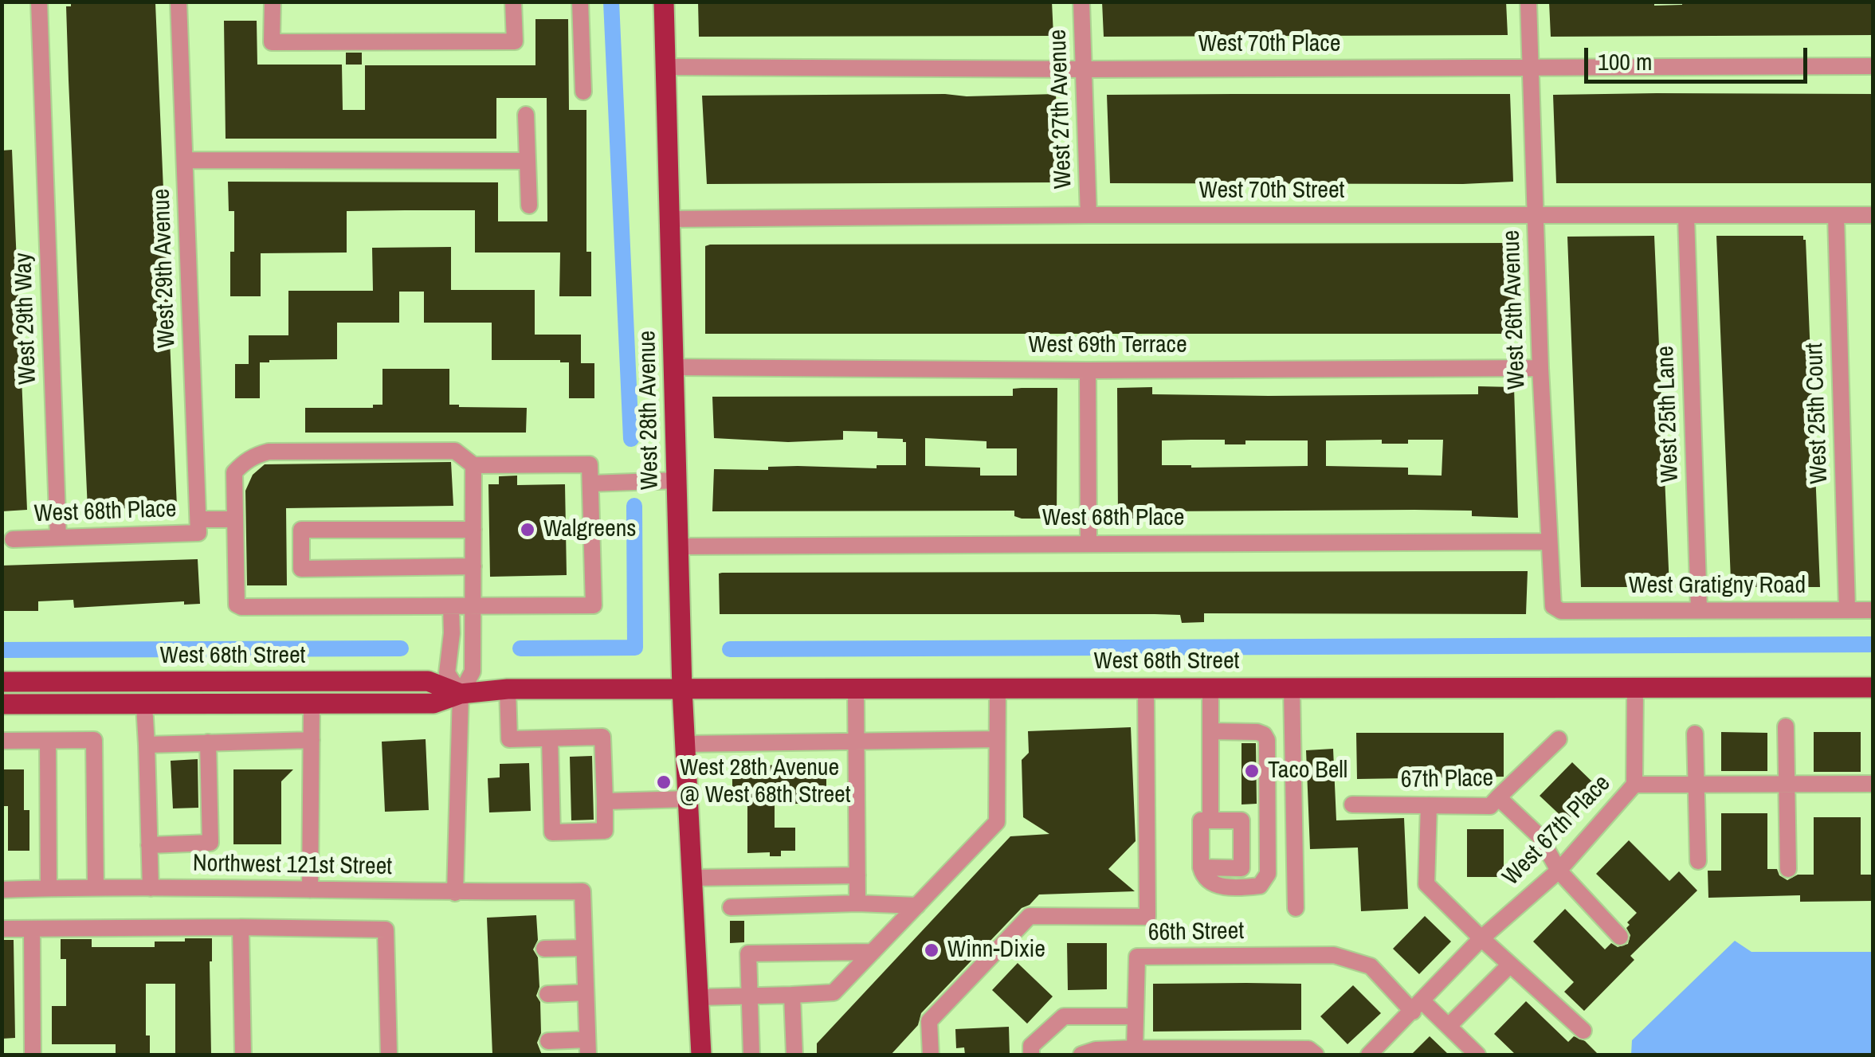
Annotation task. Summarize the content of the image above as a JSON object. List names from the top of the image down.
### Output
{
  "streets": {
    "main road": ["West 28th Avenue", "West 68th Street"],
    "street": [
      "West 70th Place",
      "West 27th Avenue",
      "West 70th Street",
      "West 29th Avenue",
      "West 26th Avenue",
      "West 29th Way",
      "West 69th Terrace",
      "West 25th Court",
      "West 25th Lane",
      "West 68th Place",
      "West Gratigny Road",
      "67th Place",
      "West 67th Place",
      "Northwest 121st Street",
      "66th Street"
    ]
  },
  "crossings": [
    ["West 70th Place", "West 27th Avenue"],
    ["West 70th Place", "West 26th Avenue"],
    ["West 70th Place", "West 28th Avenue"],
    ["West 27th Avenue", "West 70th Street"],
    ["West 70th Street", "West 26th Avenue"],
    ["West 70th Street", "West 28th Avenue"],
    ["West 70th Street", "West 25th Court"],
    ["West 70th Street", "West 25th Lane"],
    ["West 29th Avenue", "West 68th Place"],
    ["West 26th Avenue", "West 69th Terrace"],
    ["West 26th Avenue", "West 68th Place"],
    ["West 26th Avenue", "West Gratigny Road"],
    ["West 29th Way", "West 68th Place"],
    ["West 69th Terrace", "West 28th Avenue"],
    ["West 28th Avenue", "West 68th Place"],
    ["West 28th Avenue", "West 68th Street"],
    ["West 25th Court", "West Gratigny Road"],
    ["West 25th Lane", "West Gratigny Road"],
    ["67th Place", "West 67th Place"],
    ["West 67th Place", "66th Street"]
  ],
  "places": [
    "Walgreens",
    "Taco Bell",
    "West 28th Avenue @ West 68th Street",
    "Winn-Dixie"
  ],
  "scale_bar": "100 m"
}
